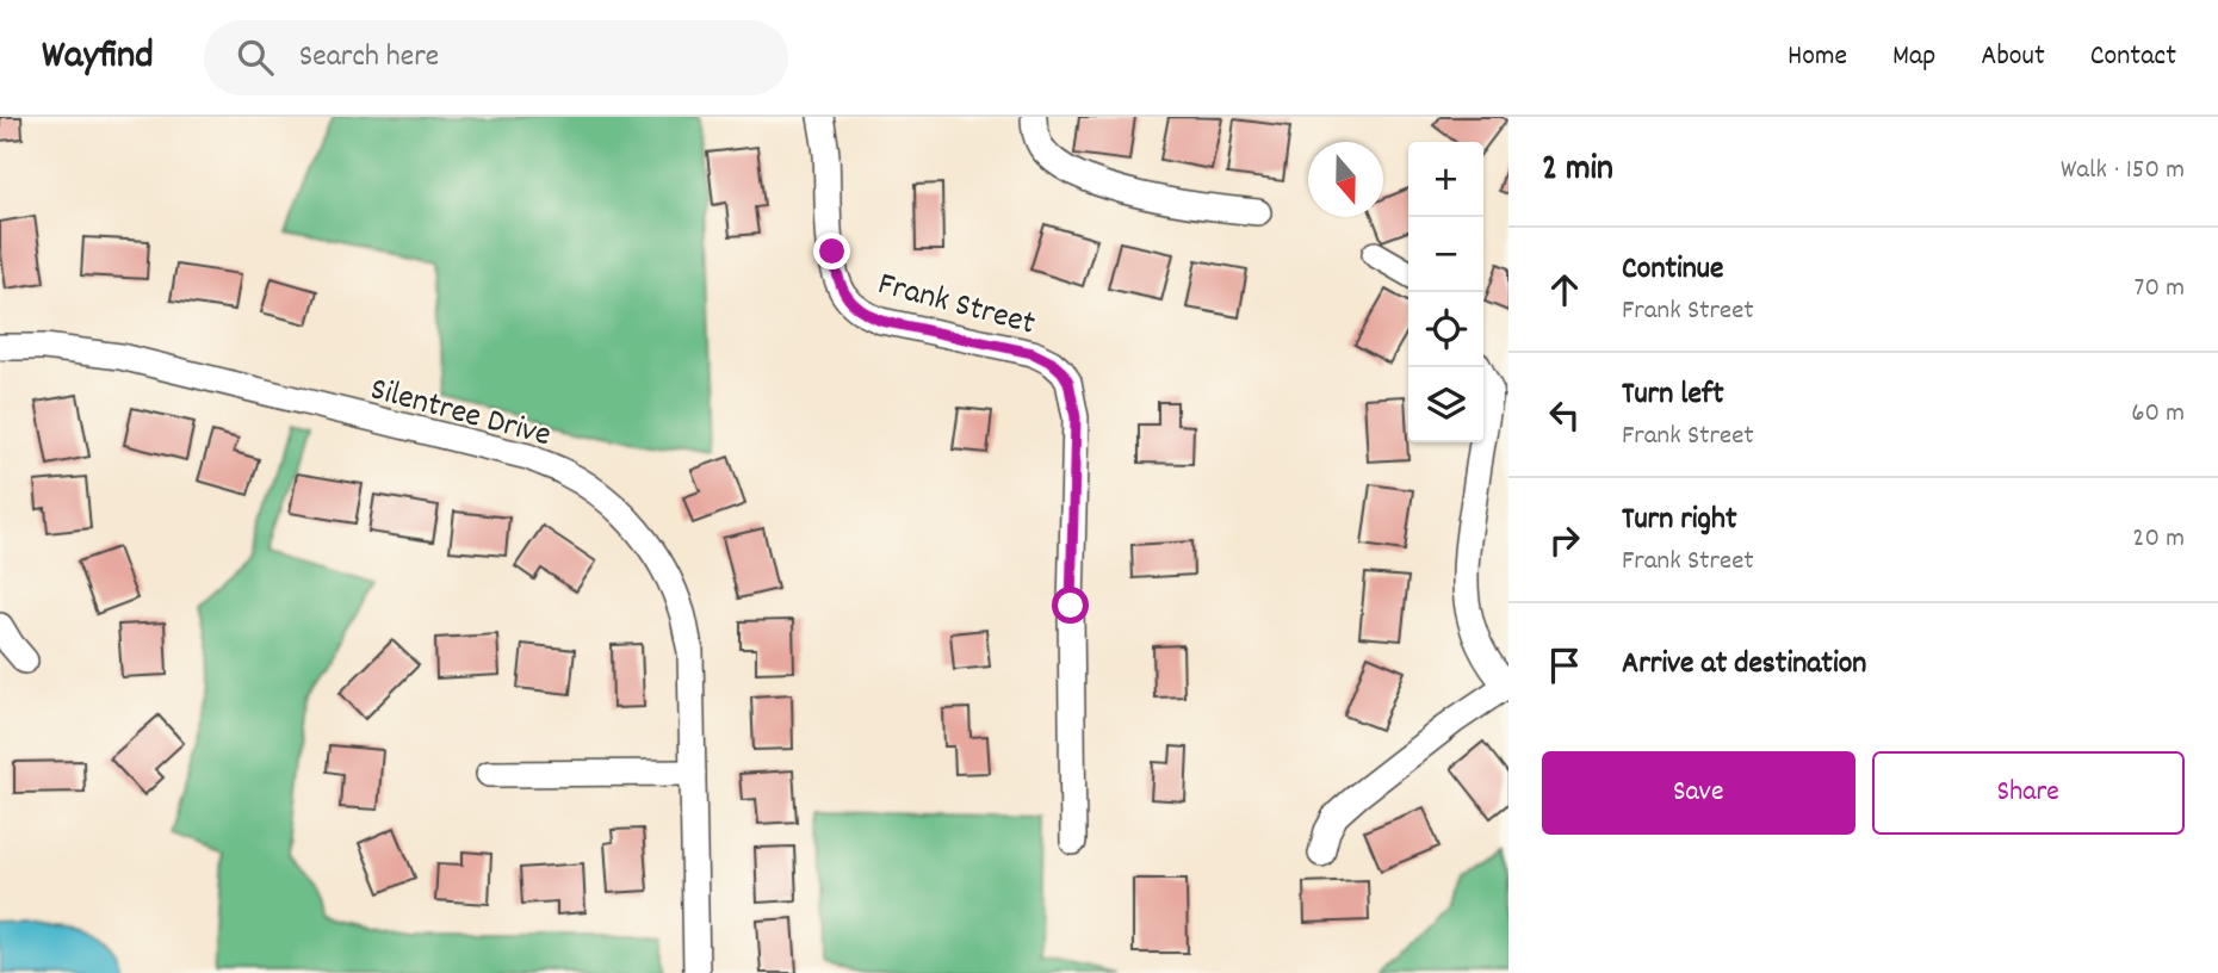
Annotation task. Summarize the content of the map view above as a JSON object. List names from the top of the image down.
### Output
{
  "streets": {
    "street": ["Frank Street", "Silentree Drive"]
  },
  "north": "bottom",
  "page": {
    "header": "Wayfind",
    "search": "Search here",
    "nav": [
      "Home",
      "Map",
      "About",
      "Contact"
    ],
    "heading": ["2 min", "Walk · 150 m"],
    "map_buttons": ["+", "−"],
    "list": [
      ["Continue", "Frank Street", "70 m"],
      ["Turn left", "Frank Street", "60 m"],
      ["Turn right", "Frank Street", "20 m"],
      "Arrive at destination"
    ],
    "buttons": ["Save", "Share"]
  }
}
